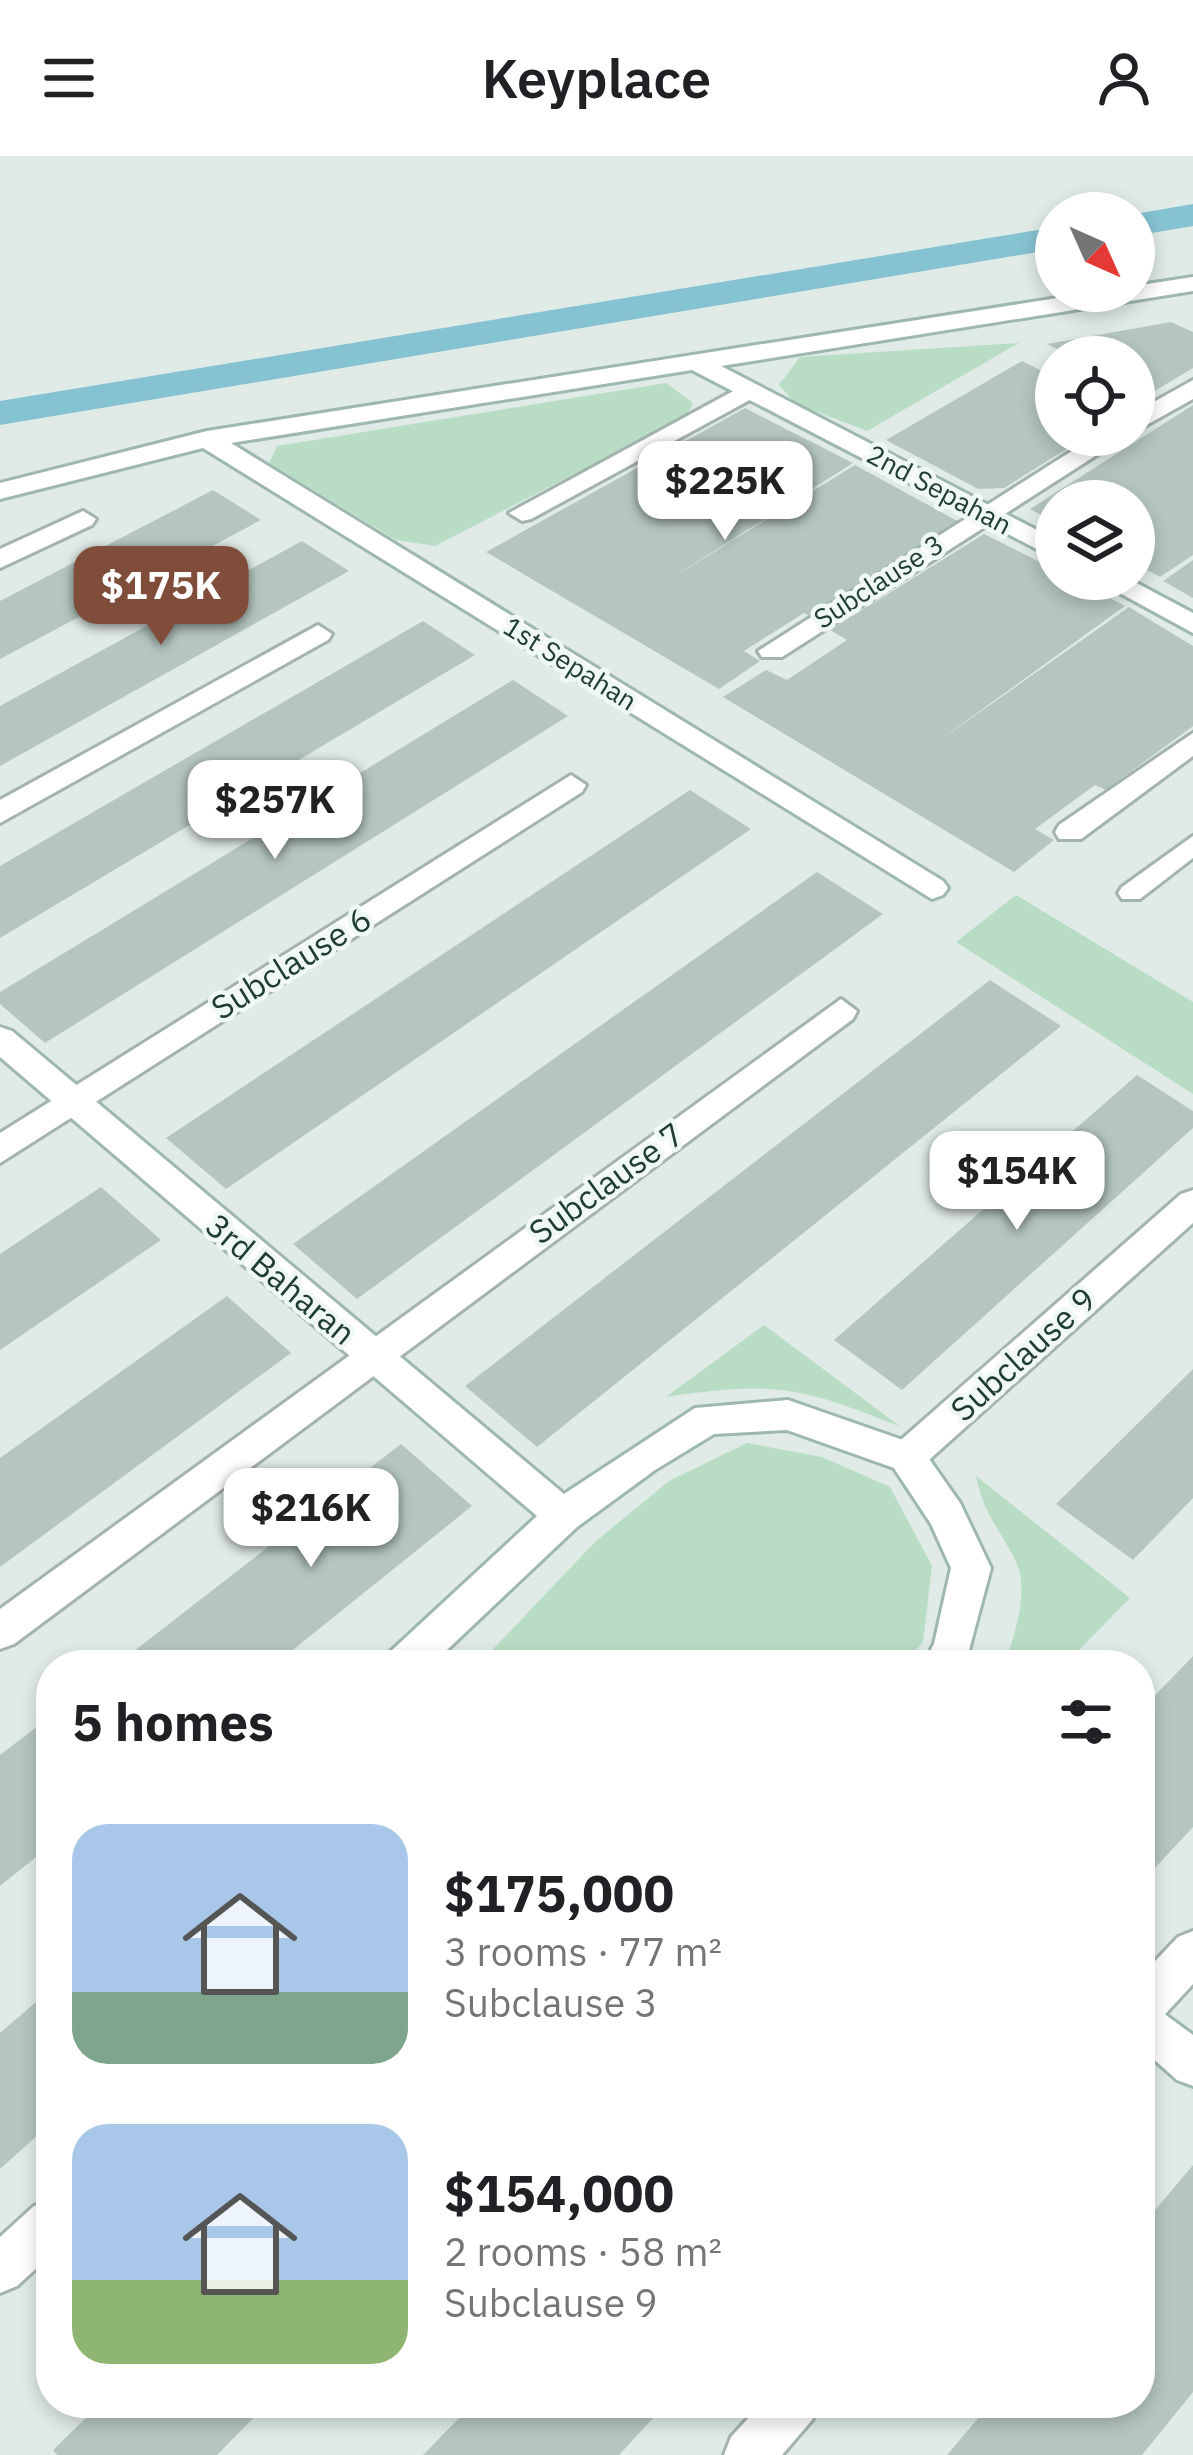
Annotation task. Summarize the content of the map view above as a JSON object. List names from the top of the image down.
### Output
{
  "streets": {
    "street": [
      "2nd Sepahan",
      "Subclause 3",
      "1st Sepahan",
      "Subclause 6",
      "Subclause 7",
      "3rd Baharan",
      "Subclause 9"
    ]
  },
  "crossings": [
    ["2nd Sepahan", "Subclause 3"],
    ["Subclause 6", "3rd Baharan"],
    ["Subclause 7", "3rd Baharan"]
  ],
  "north": "bottom right",
  "page": {
    "header": "Keyplace",
    "price": [
      "$225K",
      "$175K",
      "$257K",
      "$154K",
      "$216K"
    ],
    "heading": "5 homes",
    "list": [
      {
        "name": "$175,000",
        "note": "3 rooms · 77 m² · Subclause 3"
      },
      {
        "name": "$154,000",
        "note": "2 rooms · 58 m² · Subclause 9"
      }
    ]
  }
}
